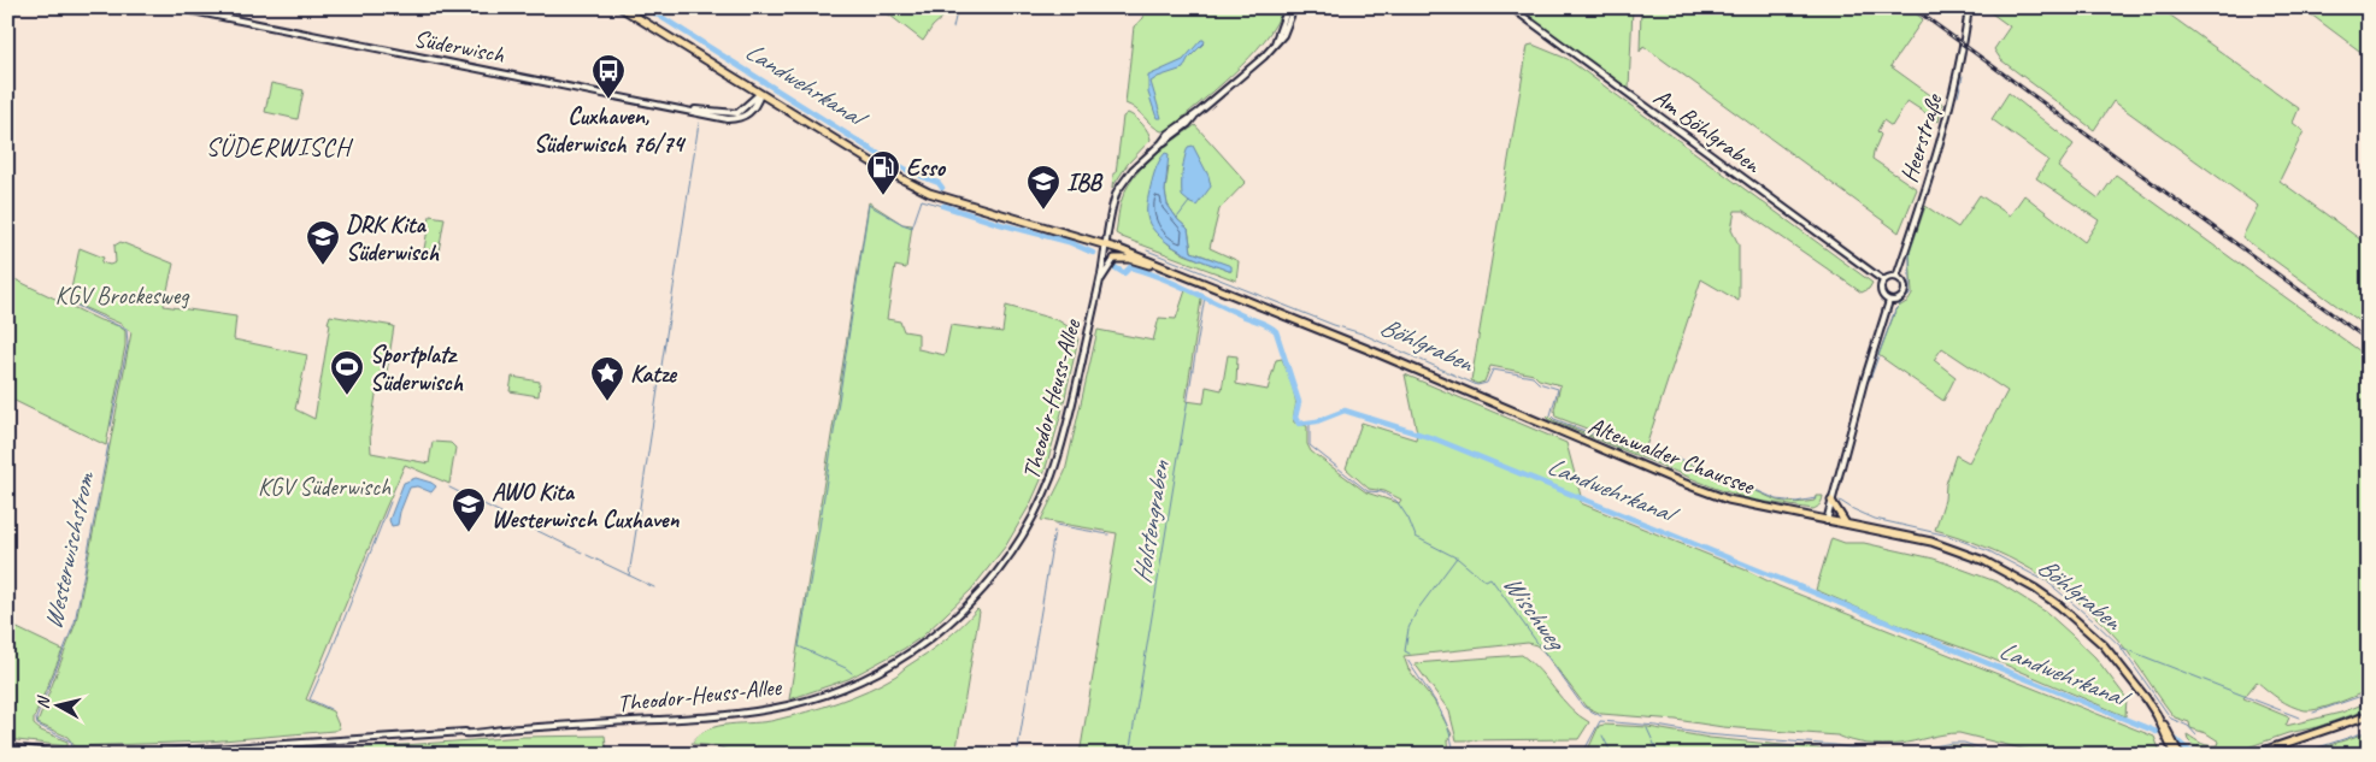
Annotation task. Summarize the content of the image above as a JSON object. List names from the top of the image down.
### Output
{
  "streets": {
    "main road": ["Altenwalder Chaussee"],
    "street": [
      "Süderwisch",
      "Am Böhlgraben",
      "Heerstraße",
      "Theodor-Heuss-Allee"
    ]
  },
  "crossings": [
    ["Süderwisch", "Altenwalder Chaussee"],
    ["Am Böhlgraben", "Heerstraße"],
    ["Heerstraße", "Altenwalder Chaussee"],
    ["Theodor-Heuss-Allee", "Altenwalder Chaussee"]
  ],
  "districts": ["SÜDERWISCH"],
  "water": [
    "Landwehrkanal",
    "Böhlgraben",
    "Holstengraben",
    "Westerwischstrom",
    "Wischweg"
  ],
  "parks": ["KGV Brockesweg", "KGV Süderwisch"],
  "places": {
    "bus stop": ["Cuxhaven, Süderwisch 76/74"],
    "fuel station": ["Esso"],
    "school or university": ["IBB", "DRK Kita Süderwisch", "AWO Kita Westerwisch Cuxhaven"],
    "sports": ["Sportplatz Süderwisch"],
    "place": ["Katze"]
  },
  "north": "left"
}
